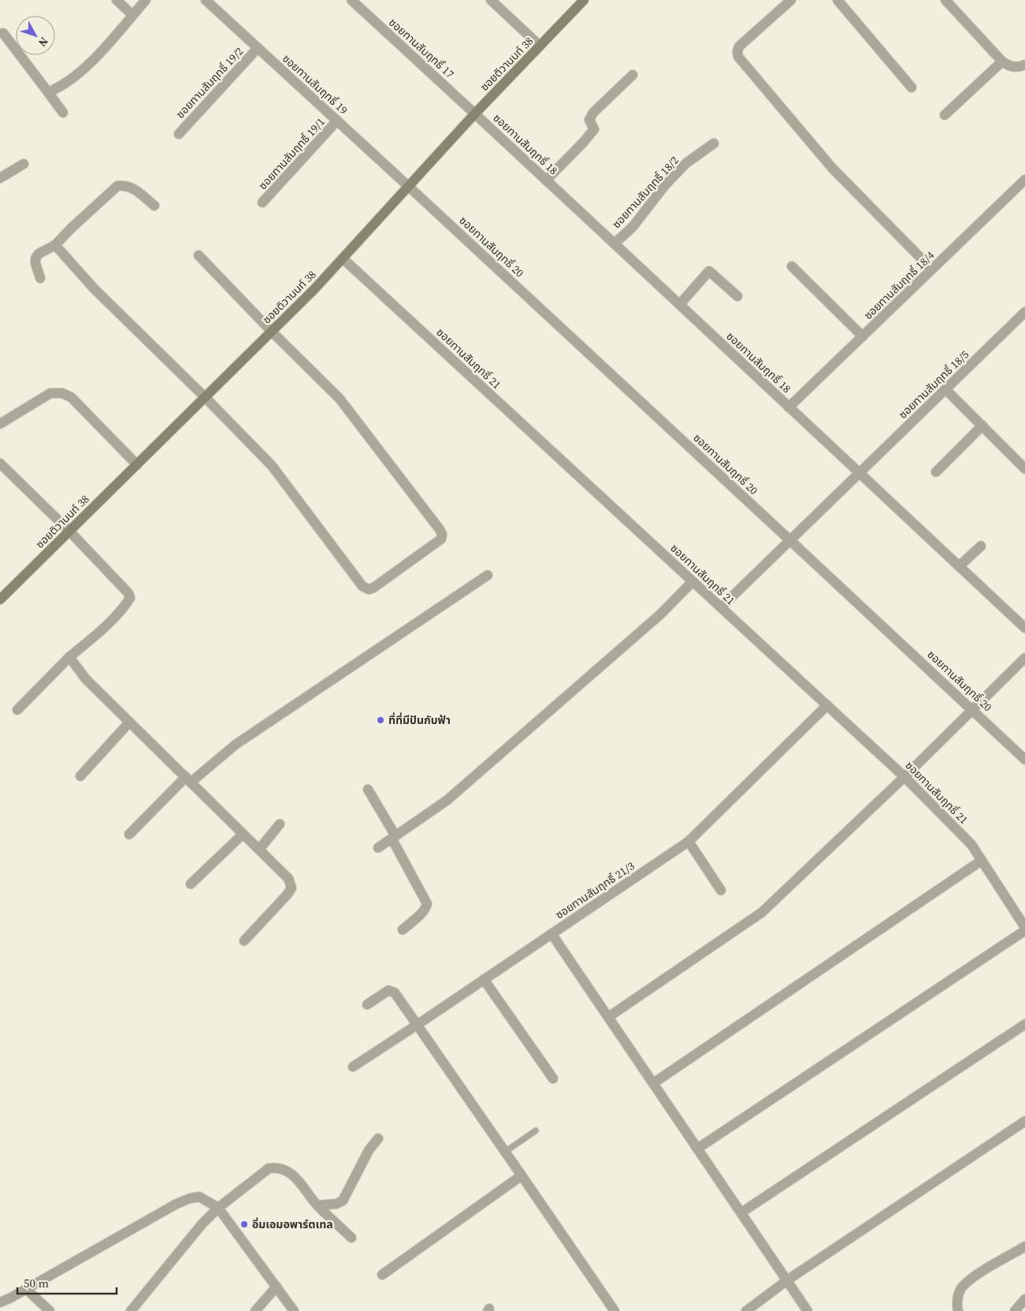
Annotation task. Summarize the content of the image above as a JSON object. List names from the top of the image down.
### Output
{
  "streets": {
    "street": [
      "ซอยทานสัมฤทธิ์ 17",
      "ซอยติวานนท์ 38",
      "ซอยทานสัมฤทธิ์ 19/2",
      "ซอยทานสัมฤทธิ์ 19",
      "ซอยทานสัมฤทธิ์ 18",
      "ซอยทานสัมฤทธิ์ 19/1",
      "ซอยทานสัมฤทธิ์ 18/2",
      "ซอยทานสัมฤทธิ์ 20",
      "ซอยทานสัมฤทธิ์ 18/4",
      "ซอยทานสัมฤทธิ์ 21",
      "ซอยทานสัมฤทธิ์ 18/5",
      "ซอยทานสัมฤทธิ์ 21/3"
    ]
  },
  "crossings": [
    ["ซอยทานสัมฤทธิ์ 17", "ซอยติวานนท์ 38"],
    ["ซอยทานสัมฤทธิ์ 17", "ซอยทานสัมฤทธิ์ 18"],
    ["ซอยติวานนท์ 38", "ซอยทานสัมฤทธิ์ 19"],
    ["ซอยติวานนท์ 38", "ซอยทานสัมฤทธิ์ 18"],
    ["ซอยติวานนท์ 38", "ซอยทานสัมฤทธิ์ 20"],
    ["ซอยติวานนท์ 38", "ซอยทานสัมฤทธิ์ 21"],
    ["ซอยทานสัมฤทธิ์ 19/2", "ซอยทานสัมฤทธิ์ 19"],
    ["ซอยทานสัมฤทธิ์ 19", "ซอยทานสัมฤทธิ์ 19/1"],
    ["ซอยทานสัมฤทธิ์ 19", "ซอยทานสัมฤทธิ์ 20"],
    ["ซอยทานสัมฤทธิ์ 18", "ซอยทานสัมฤทธิ์ 18/2"],
    ["ซอยทานสัมฤทธิ์ 18", "ซอยทานสัมฤทธิ์ 18/4"],
    ["ซอยทานสัมฤทธิ์ 18", "ซอยทานสัมฤทธิ์ 18/5"],
    ["ซอยทานสัมฤทธิ์ 20", "ซอยทานสัมฤทธิ์ 18/5"],
    ["ซอยทานสัมฤทธิ์ 21", "ซอยทานสัมฤทธิ์ 18/5"],
    ["ซอยทานสัมฤทธิ์ 21", "ซอยทานสัมฤทธิ์ 21/3"]
  ],
  "places": ["ที่ที่มีปันกับฟ้า", "อิ่มเอมอพาร์ตเทล"],
  "scale_bar": "50 m",
  "north": "bottom right"
}
